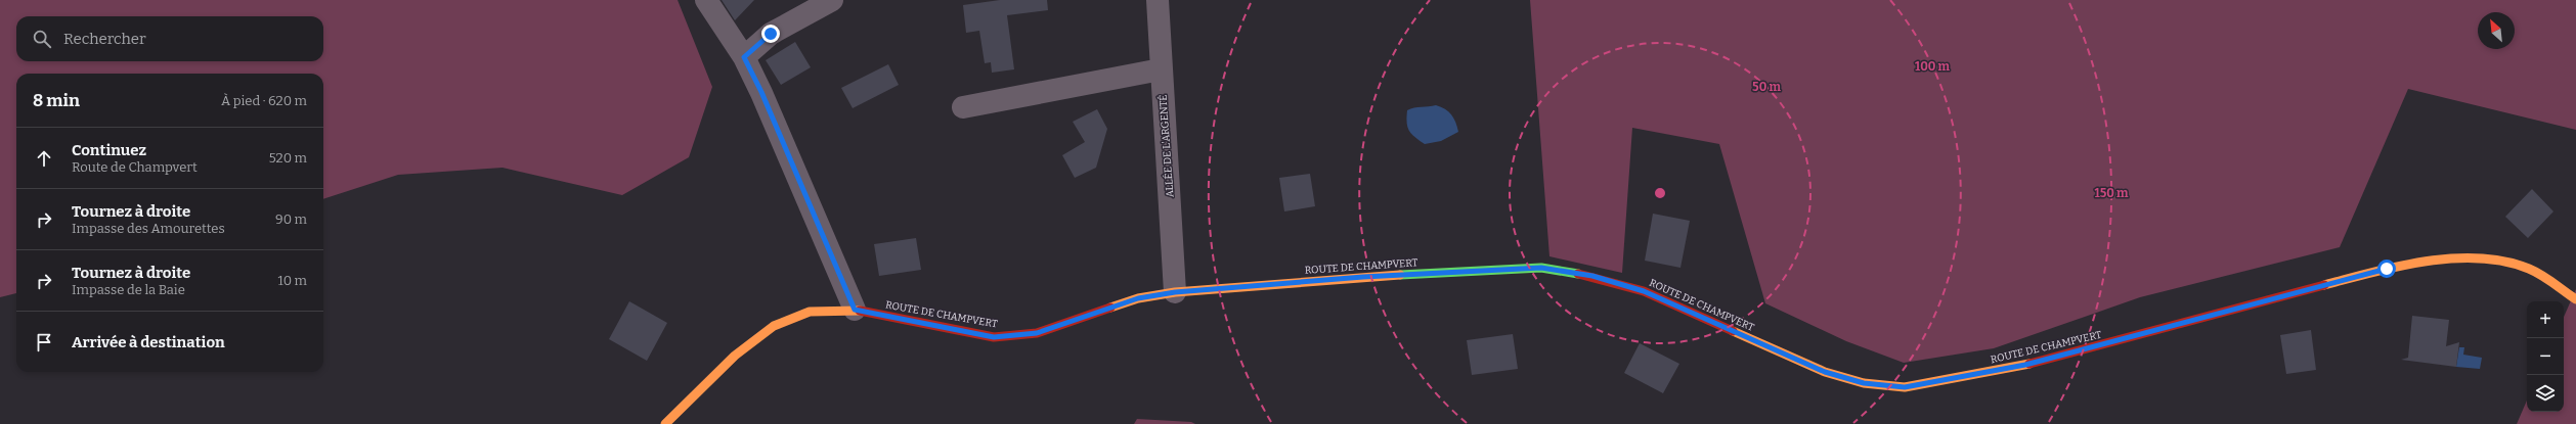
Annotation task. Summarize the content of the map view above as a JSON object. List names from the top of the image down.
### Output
{
  "streets": {
    "street": ["ALLÉE DE L'ARGENTÉ", "ROUTE DE CHAMPVERT"]
  },
  "crossings": [
    ["ALLÉE DE L'ARGENTÉ", "ROUTE DE CHAMPVERT"]
  ],
  "north": "top left",
  "page": {
    "search": "Rechercher",
    "heading": ["8 min", "À pied · 620 m"],
    "list": [
      ["Continuez", "Route de Champvert", "520 m"],
      ["Tournez à droite", "Impasse des Amourettes", "90 m"],
      ["Tournez à droite", "Impasse de la Baie", "10 m"],
      "Arrivée à destination"
    ],
    "map_buttons": ["+", "−"]
  },
  "rings": ["100 m", "50 m", "150 m"]
}
